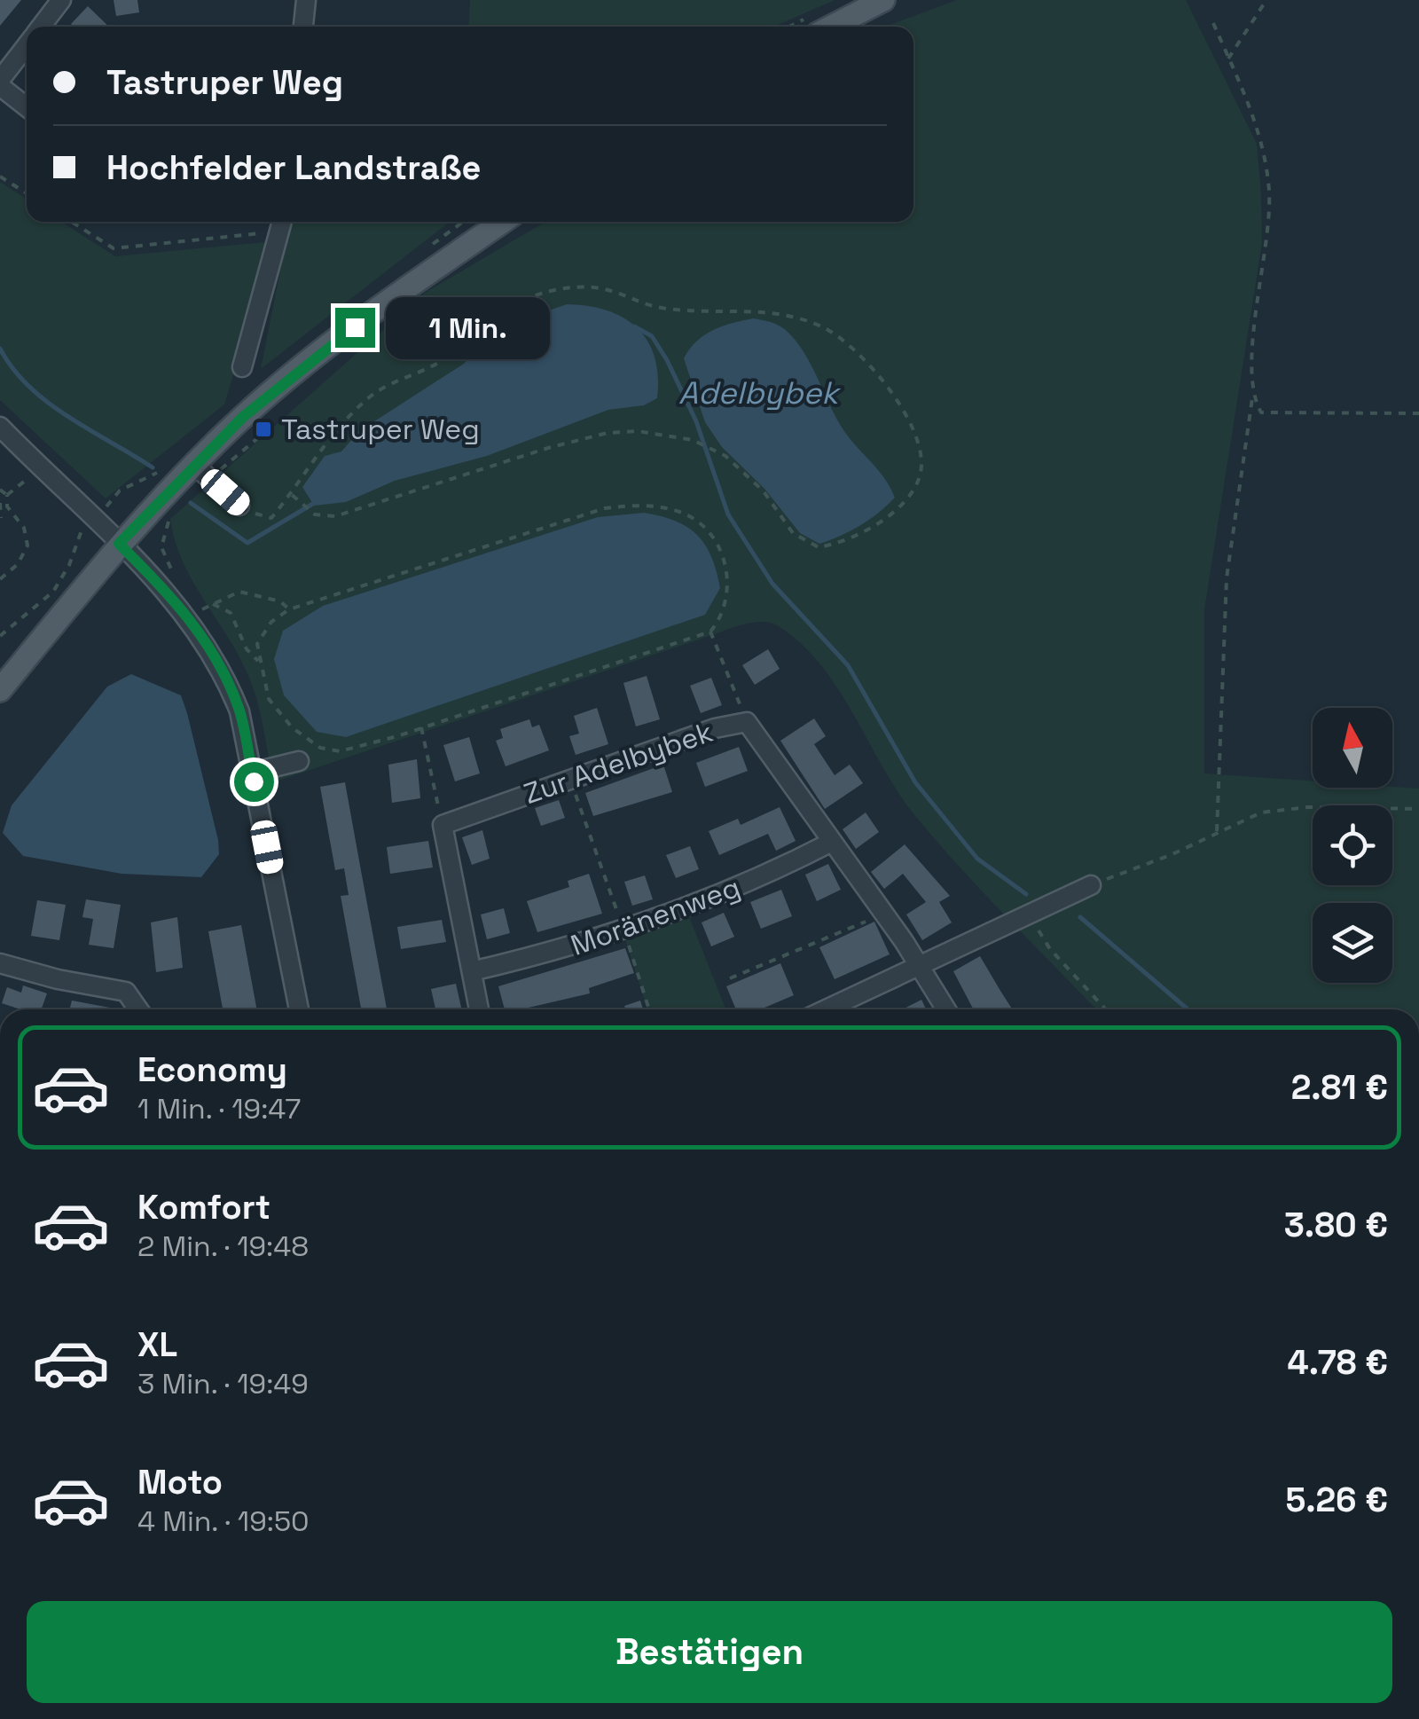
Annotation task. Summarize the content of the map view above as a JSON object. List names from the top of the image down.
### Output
{
  "streets": {
    "street": ["Zur Adelbybek", "Moränenweg"]
  },
  "crossings": [
    ["Zur Adelbybek", "Moränenweg"]
  ],
  "water": ["Adelbybek"],
  "places": {
    "transit": ["Tastruper Weg"]
  },
  "north": "top",
  "page": {
    "banner": ["Tastruper Weg", "Hochfelder Landstraße"],
    "bubble": "1 Min.",
    "list": [
      {
        "name": "Economy",
        "note": "1 Min. · 19:47",
        "value": "2.81 €"
      },
      {
        "name": "Komfort",
        "note": "2 Min. · 19:48",
        "value": "3.80 €"
      },
      {
        "name": "XL",
        "note": "3 Min. · 19:49",
        "value": "4.78 €"
      },
      {
        "name": "Moto",
        "note": "4 Min. · 19:50",
        "value": "5.26 €"
      }
    ],
    "buttons": "Bestätigen"
  }
}
